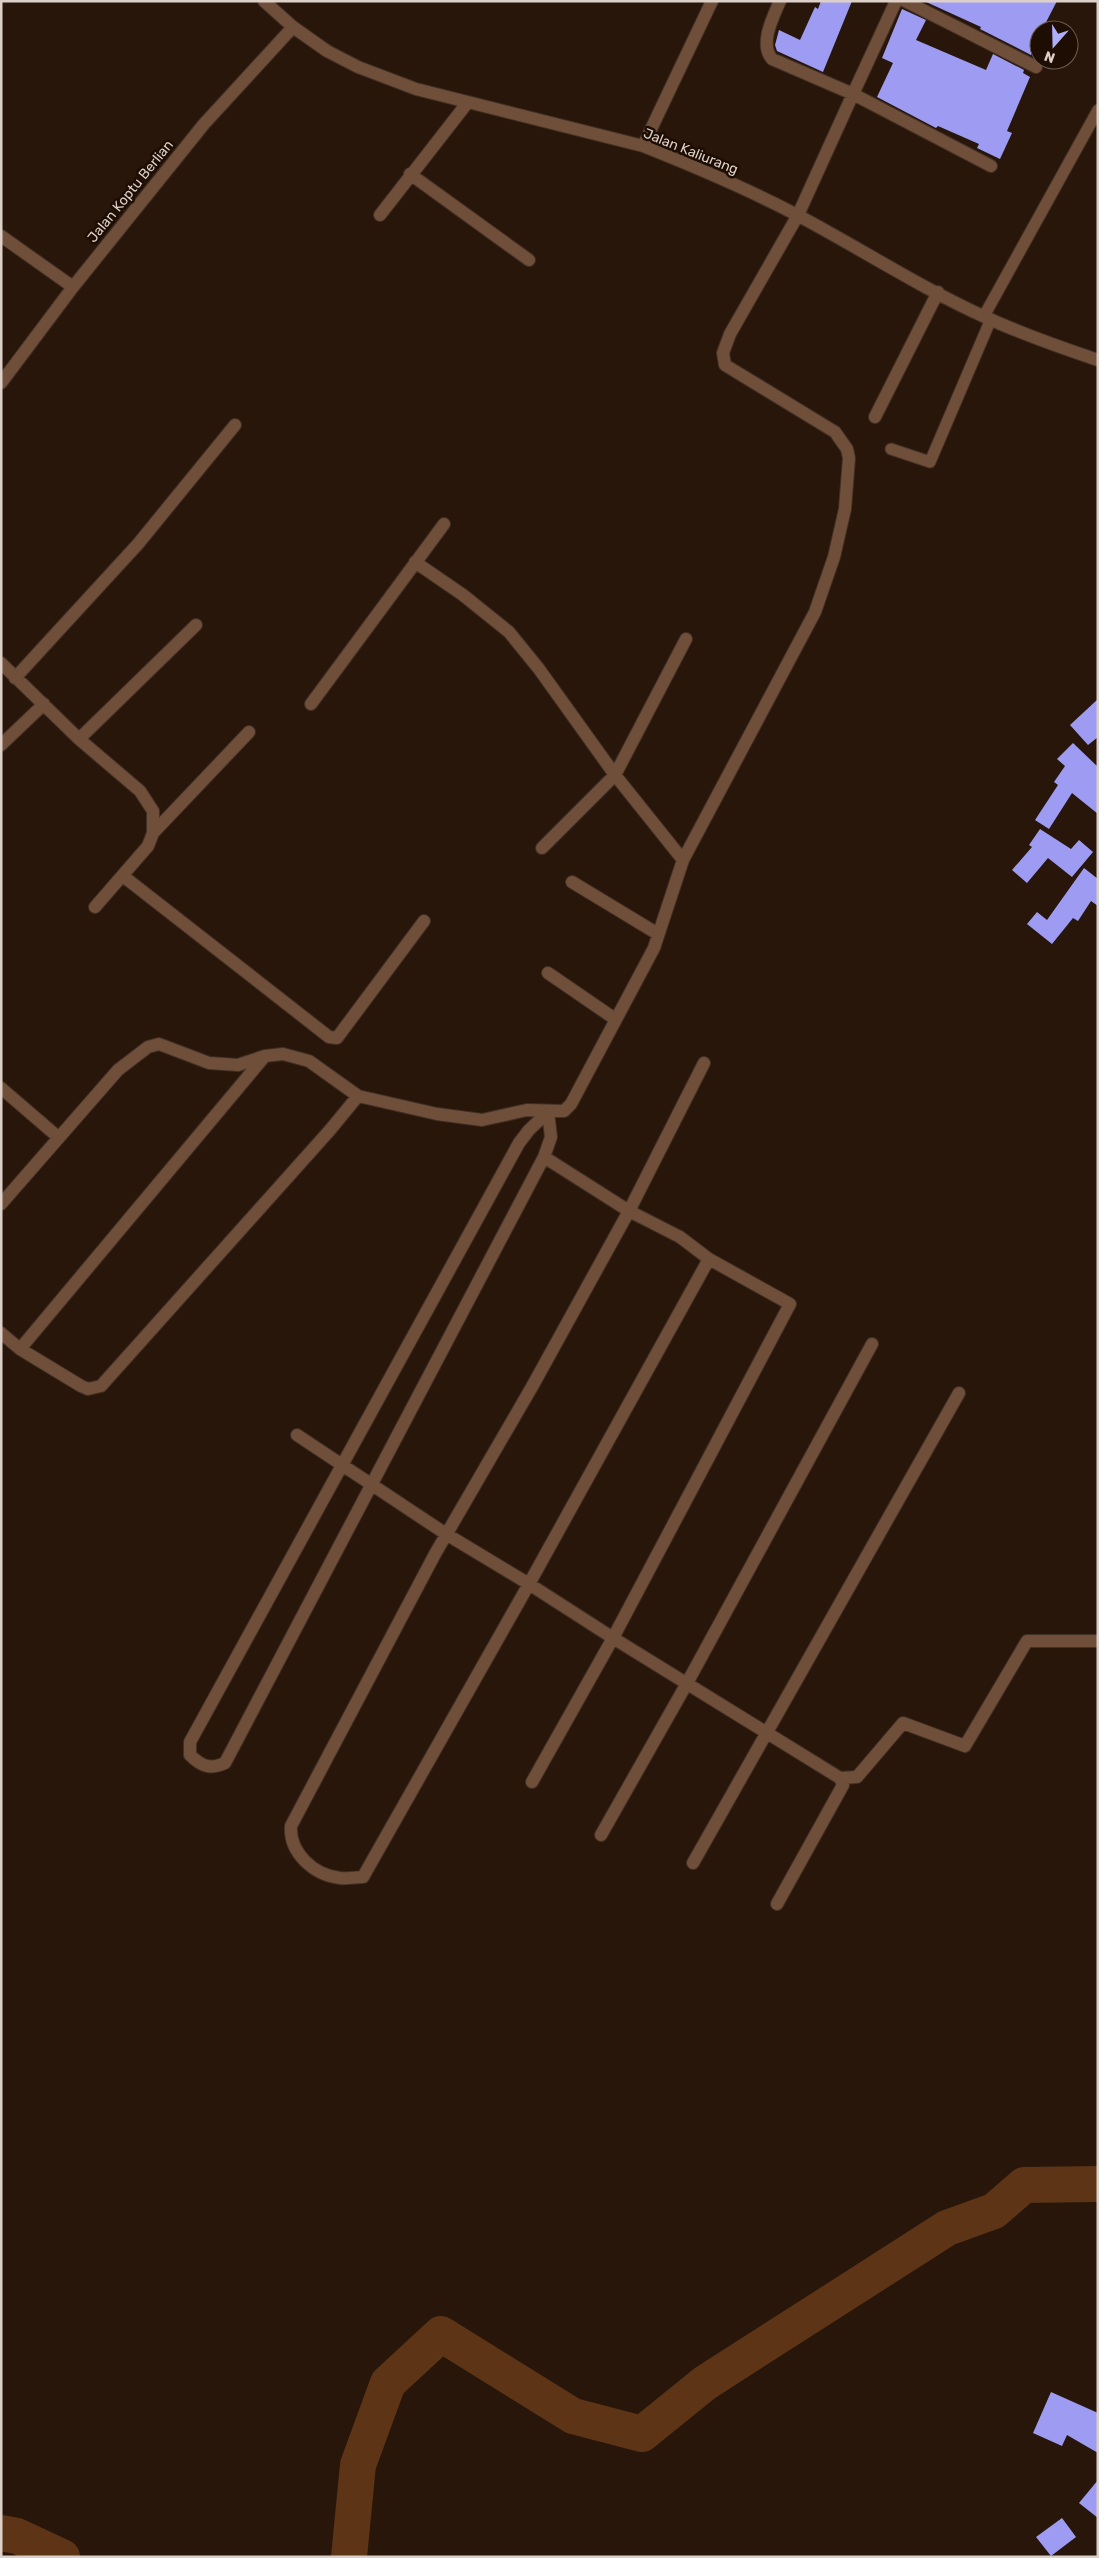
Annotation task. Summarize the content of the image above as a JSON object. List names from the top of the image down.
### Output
{
  "streets": {
    "street": ["Jalan Kaliurang", "Jalan Koptu Berlian"]
  },
  "crossings": [
    ["Jalan Kaliurang", "Jalan Koptu Berlian"]
  ],
  "north": "bottom"
}
